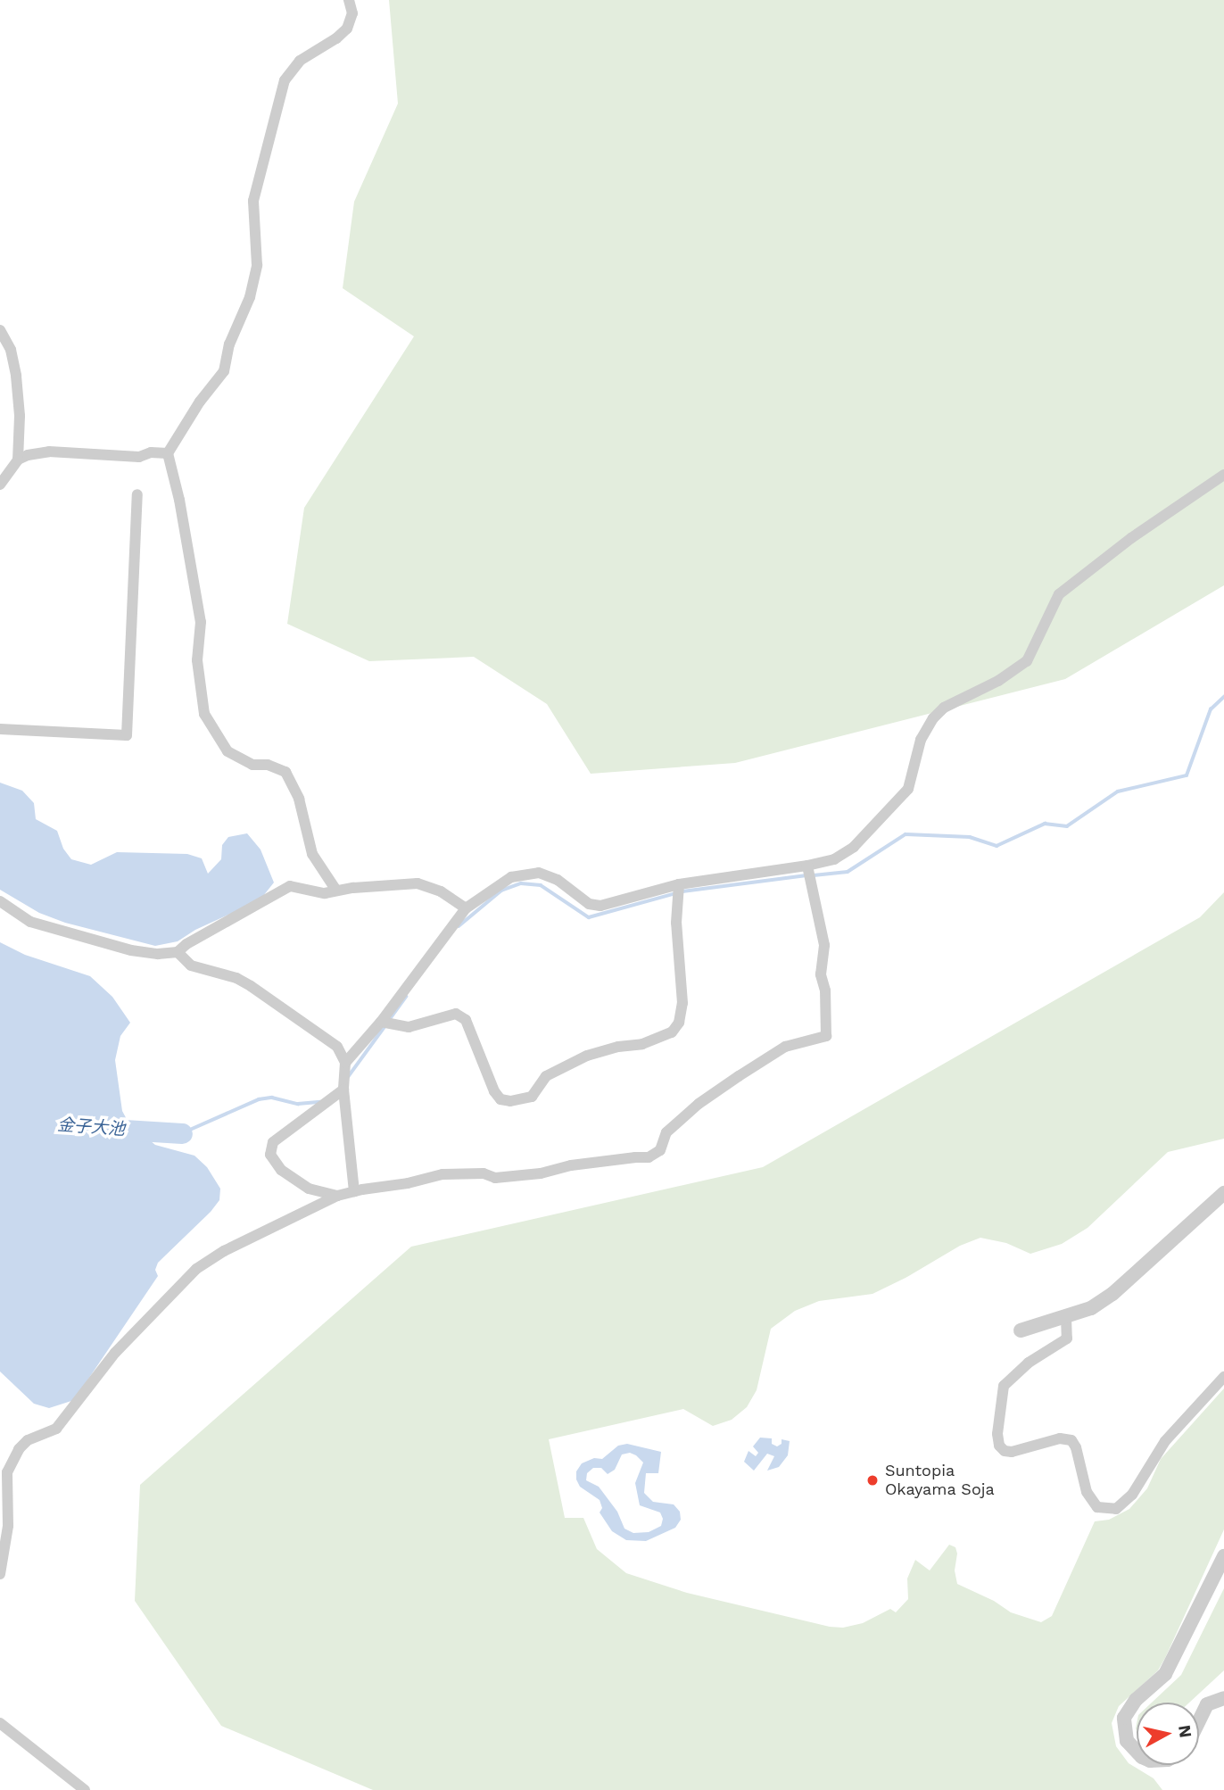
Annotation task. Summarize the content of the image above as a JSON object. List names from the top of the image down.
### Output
{
  "water": ["金子大池"],
  "places": ["Suntopia Okayama Soja"],
  "north": "right"
}
